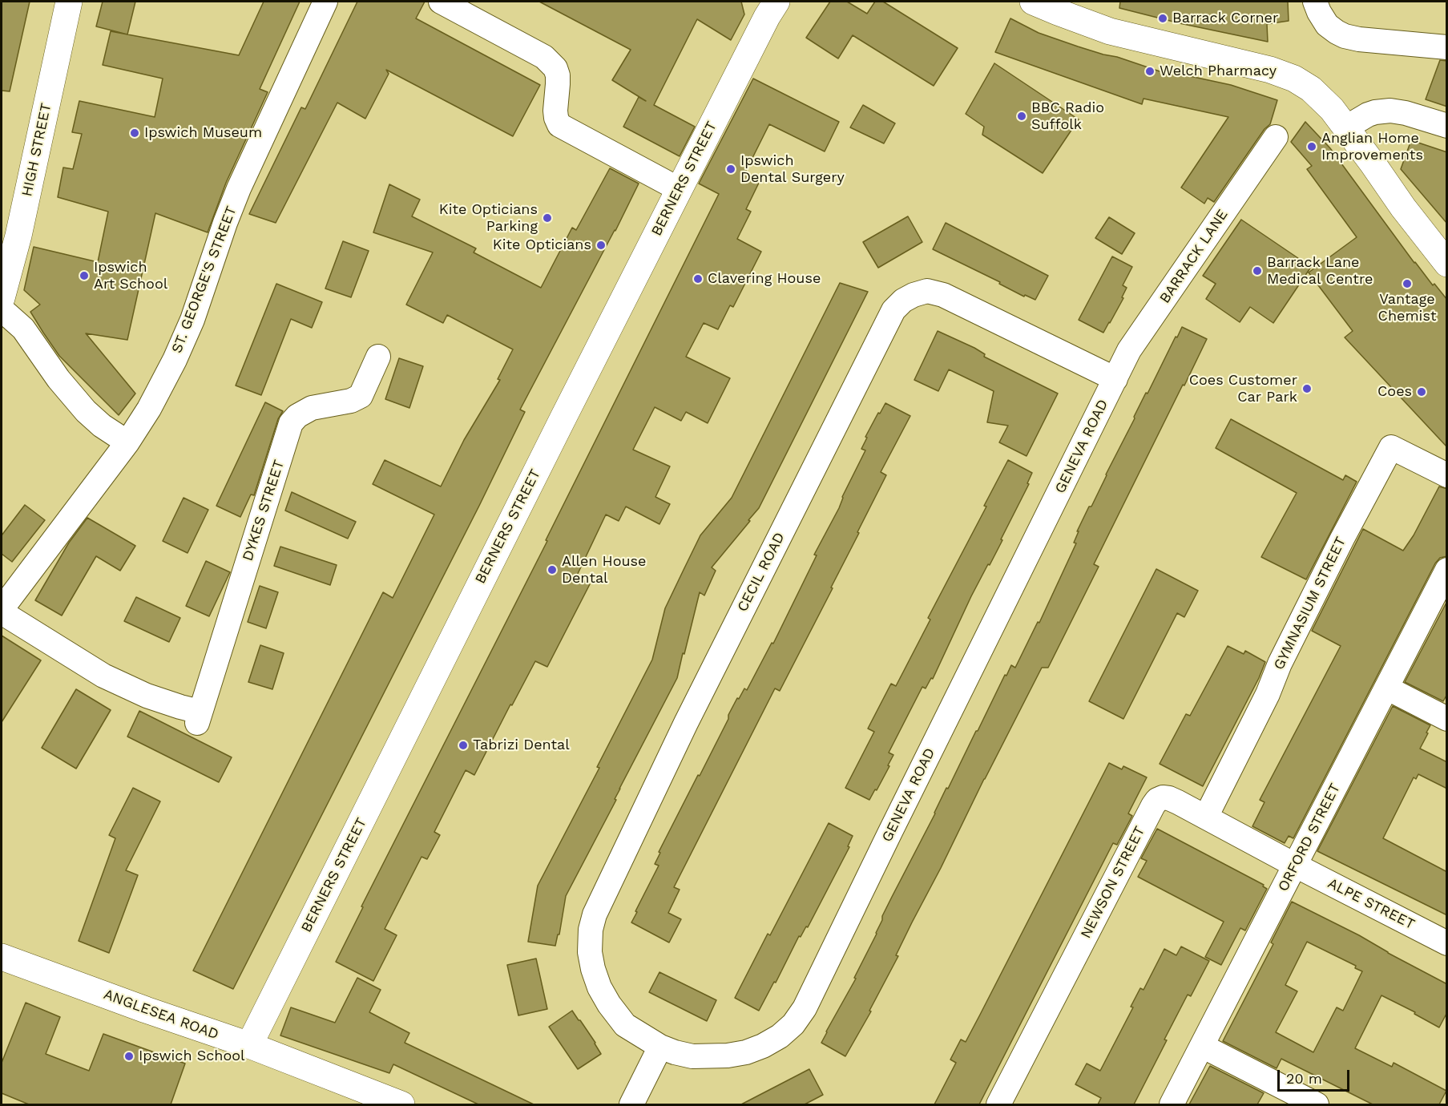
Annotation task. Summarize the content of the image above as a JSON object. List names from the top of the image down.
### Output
{
  "streets": {
    "street": [
      "HIGH STREET",
      "BERNERS STREET",
      "BARRACK LANE",
      "ST. GEORGE'S STREET",
      "GENEVA ROAD",
      "DYKES STREET",
      "CECIL ROAD",
      "GYMNASIUM STREET",
      "ORFORD STREET",
      "NEWSON STREET",
      "ALPE STREET",
      "ANGLESEA ROAD"
    ]
  },
  "crossings": [
    ["BERNERS STREET", "ANGLESEA ROAD"],
    ["BARRACK LANE", "GENEVA ROAD"],
    ["BARRACK LANE", "CECIL ROAD"],
    ["ST. GEORGE'S STREET", "DYKES STREET"],
    ["GENEVA ROAD", "CECIL ROAD"],
    ["GYMNASIUM STREET", "NEWSON STREET"],
    ["ORFORD STREET", "NEWSON STREET"],
    ["ORFORD STREET", "ALPE STREET"],
    ["NEWSON STREET", "ALPE STREET"]
  ],
  "places": [
    "Barrack Corner",
    "Welch Pharmacy",
    "BBC Radio Suffolk",
    "Ipswich Museum",
    "Anglian Home Improvements",
    "Ipswich Dental Surgery",
    "Kite Opticians Parking",
    "Kite Opticians",
    "Barrack Lane Medical Centre",
    "Ipswich Art School",
    "Clavering House",
    "Vantage Chemist",
    "Coes Customer Car Park",
    "Coes",
    "Allen House Dental",
    "Tabrizi Dental",
    "Ipswich School"
  ],
  "scale_bar": "20 m"
}
